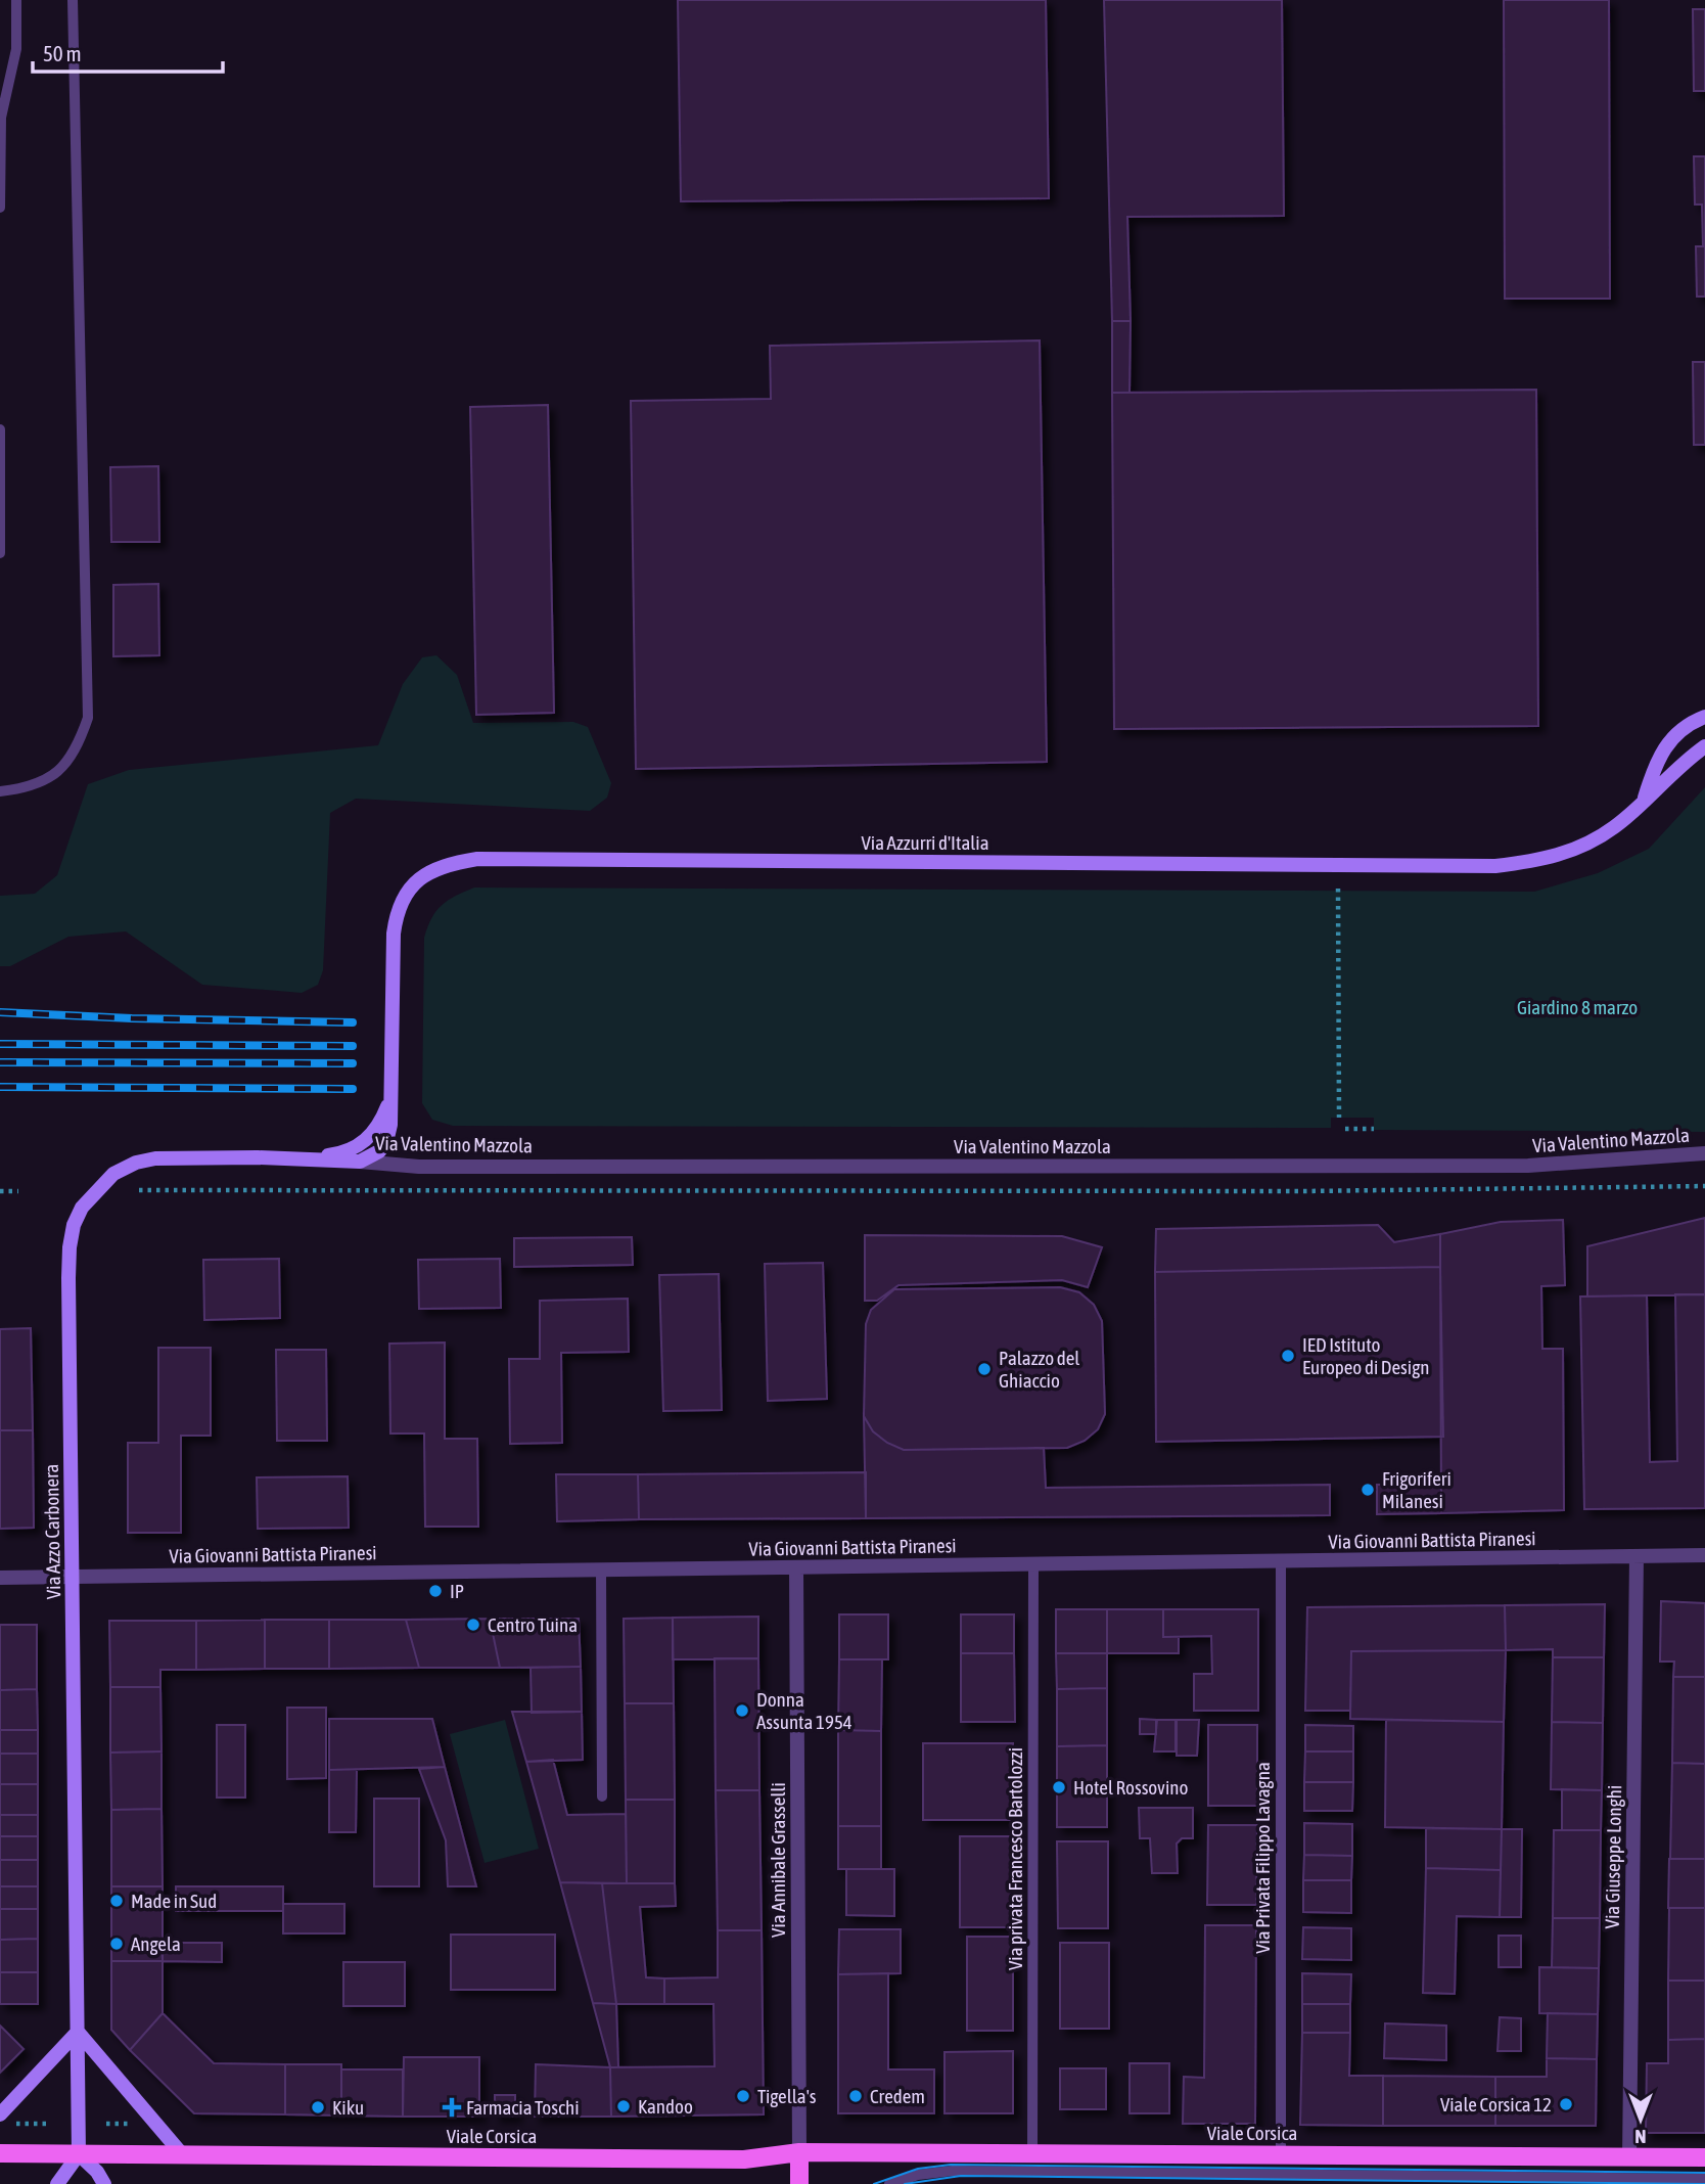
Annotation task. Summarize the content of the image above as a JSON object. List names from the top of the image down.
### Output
{
  "streets": {
    "main road": ["Viale Corsica"],
    "street": [
      "Via Azzurri d'Italia",
      "Via Valentino Mazzola",
      "Via Azzo Carbonera",
      "Via Giovanni Battista Piranesi",
      "Via Giuseppe Longhi",
      "Via Annibale Grasselli"
    ],
    "lane": ["Via Privata Filippo Lavagna", "Via privata Francesco Bartolozzi"]
  },
  "crossings": [
    ["Via Azzurri d'Italia", "Via Valentino Mazzola"],
    ["Via Azzurri d'Italia", "Via Azzo Carbonera"],
    ["Via Valentino Mazzola", "Via Azzo Carbonera"],
    ["Via Azzo Carbonera", "Via Giovanni Battista Piranesi"],
    ["Via Azzo Carbonera", "Viale Corsica"],
    ["Via Giovanni Battista Piranesi", "Via Giuseppe Longhi"],
    ["Via Giovanni Battista Piranesi", "Via Privata Filippo Lavagna"],
    ["Via Giovanni Battista Piranesi", "Via privata Francesco Bartolozzi"],
    ["Via Giovanni Battista Piranesi", "Via Annibale Grasselli"],
    ["Via Giuseppe Longhi", "Viale Corsica"],
    ["Via Privata Filippo Lavagna", "Viale Corsica"],
    ["Via privata Francesco Bartolozzi", "Viale Corsica"],
    ["Via Annibale Grasselli", "Viale Corsica"]
  ],
  "parks": ["Giardino 8 marzo"],
  "places": {
    "other": [
      "IED Istituto Europeo di Design",
      "Palazzo del Ghiaccio",
      "Frigoriferi Milanesi",
      "IP",
      "Centro Tuina",
      "Donna Assunta 1954",
      "Hotel Rossovino",
      "Made in Sud",
      "Angela",
      "Tigella's",
      "Credem",
      "Viale Corsica 12",
      "Kandoo",
      "Kiku"
    ],
    "health": ["Farmacia Toschi"]
  },
  "scale_bar": "50 m",
  "north": "bottom"
}
